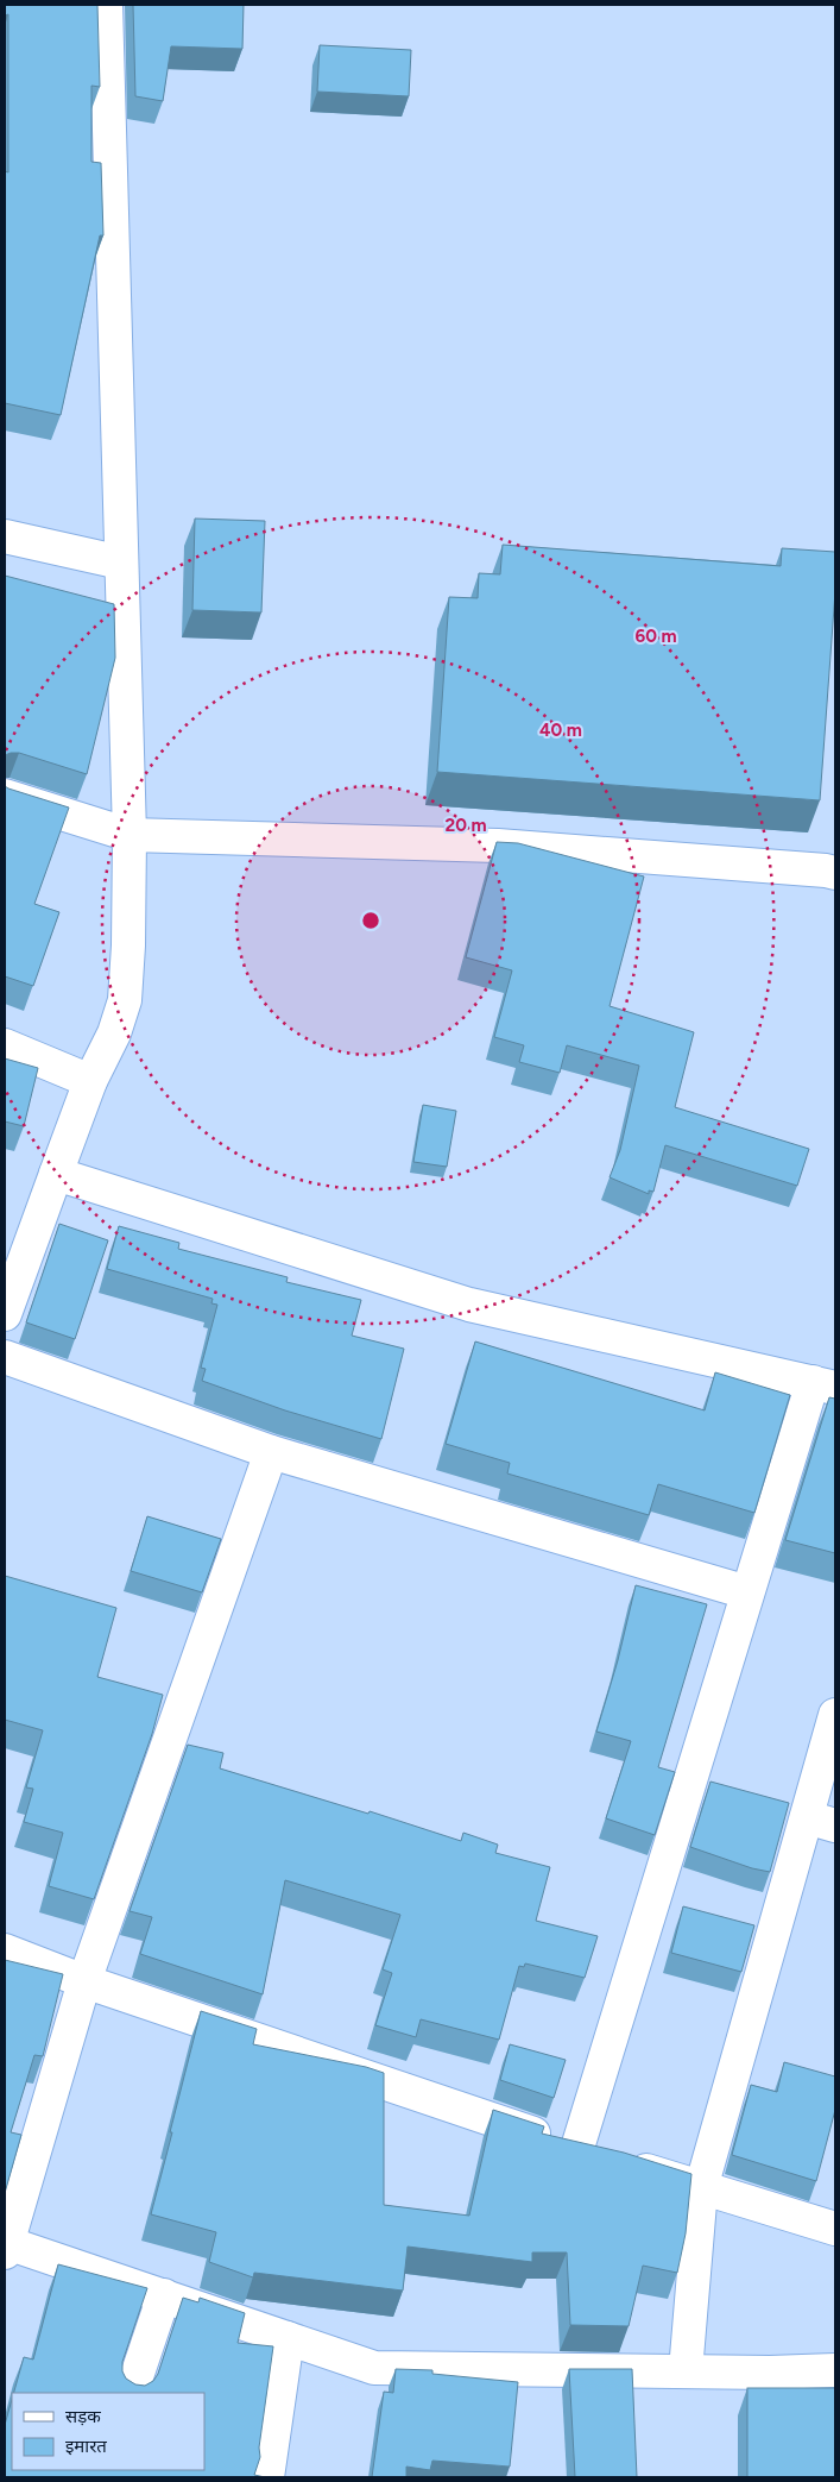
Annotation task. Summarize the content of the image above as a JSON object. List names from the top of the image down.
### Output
{
  "legend": ["सड़क", "इमारत"],
  "rings": ["60 m", "40 m", "20 m"]
}
